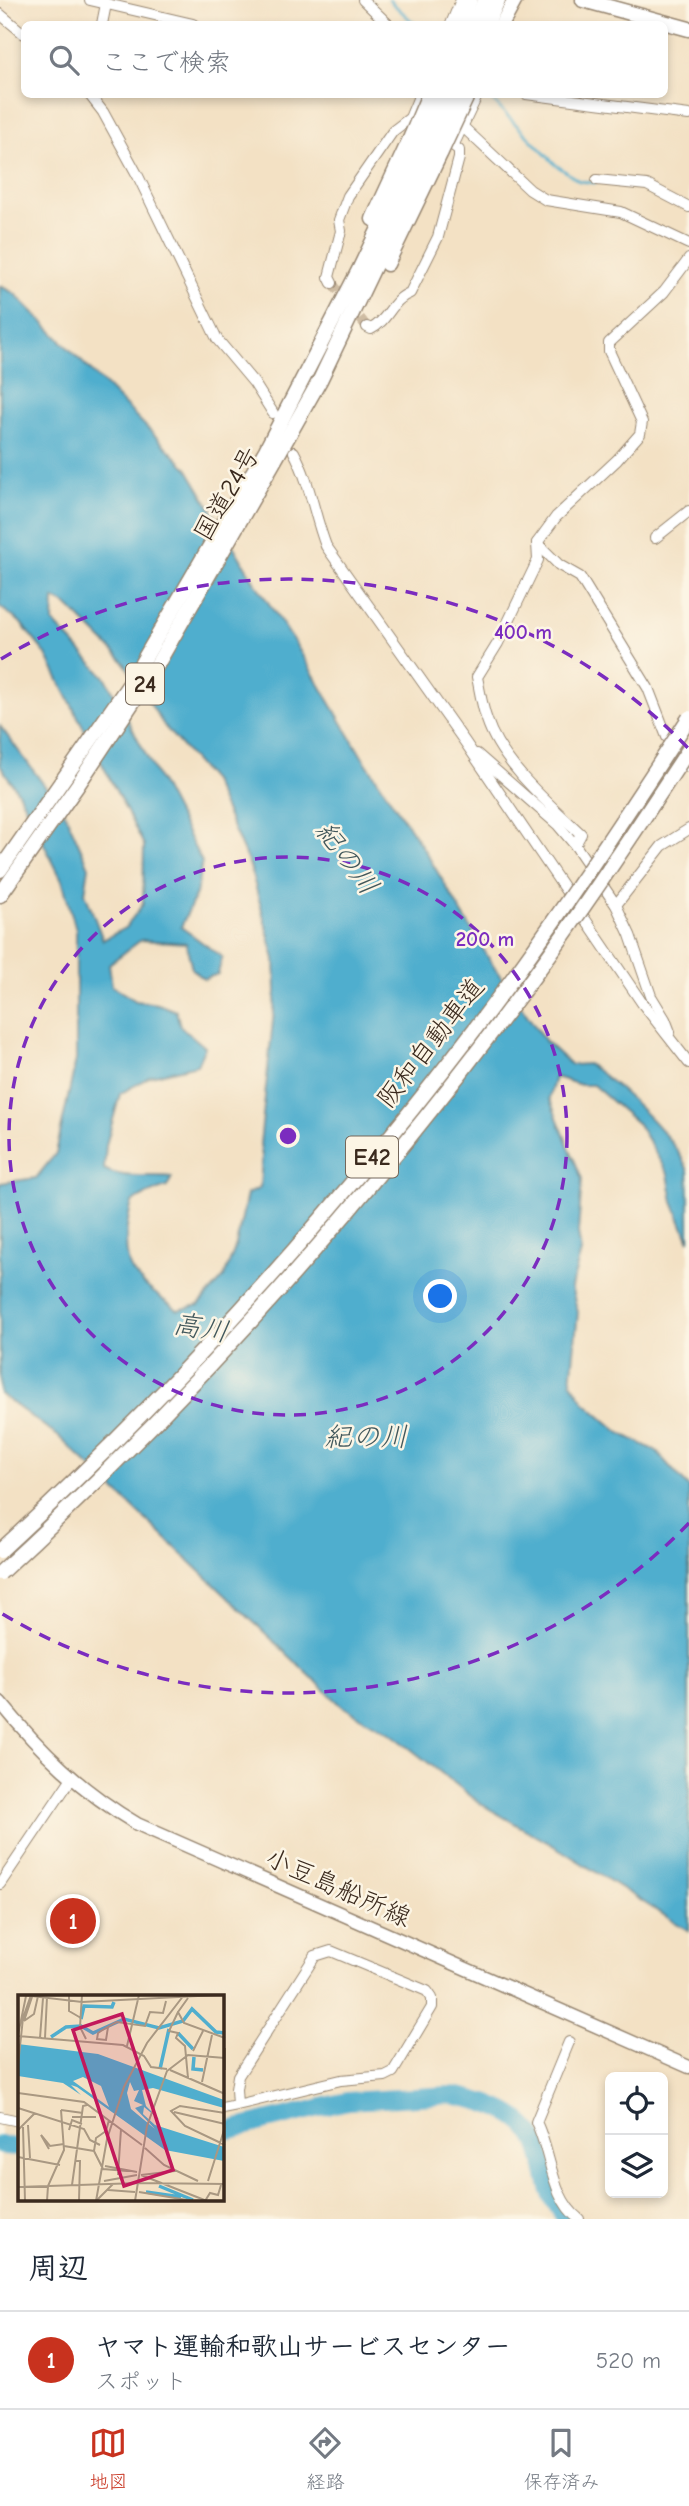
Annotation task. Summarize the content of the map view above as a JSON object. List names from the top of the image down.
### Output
{
  "streets": {
    "highway": [
      "国道24号",
      "24",
      "阪和自動車道",
      "E42"
    ],
    "main road": ["小豆島船所線"]
  },
  "water": ["紀の川", "高川"],
  "page": {
    "search": "ここで検索",
    "pins": "1",
    "heading": "周辺",
    "list": [
      {
        "mark": "1",
        "name": "ヤマト運輸和歌山サービスセンター",
        "note": "スポット",
        "value": "520 m"
      }
    ],
    "nav": ["地図", "経路", "保存済み"]
  },
  "rings": ["400 m", "200 m"]
}
